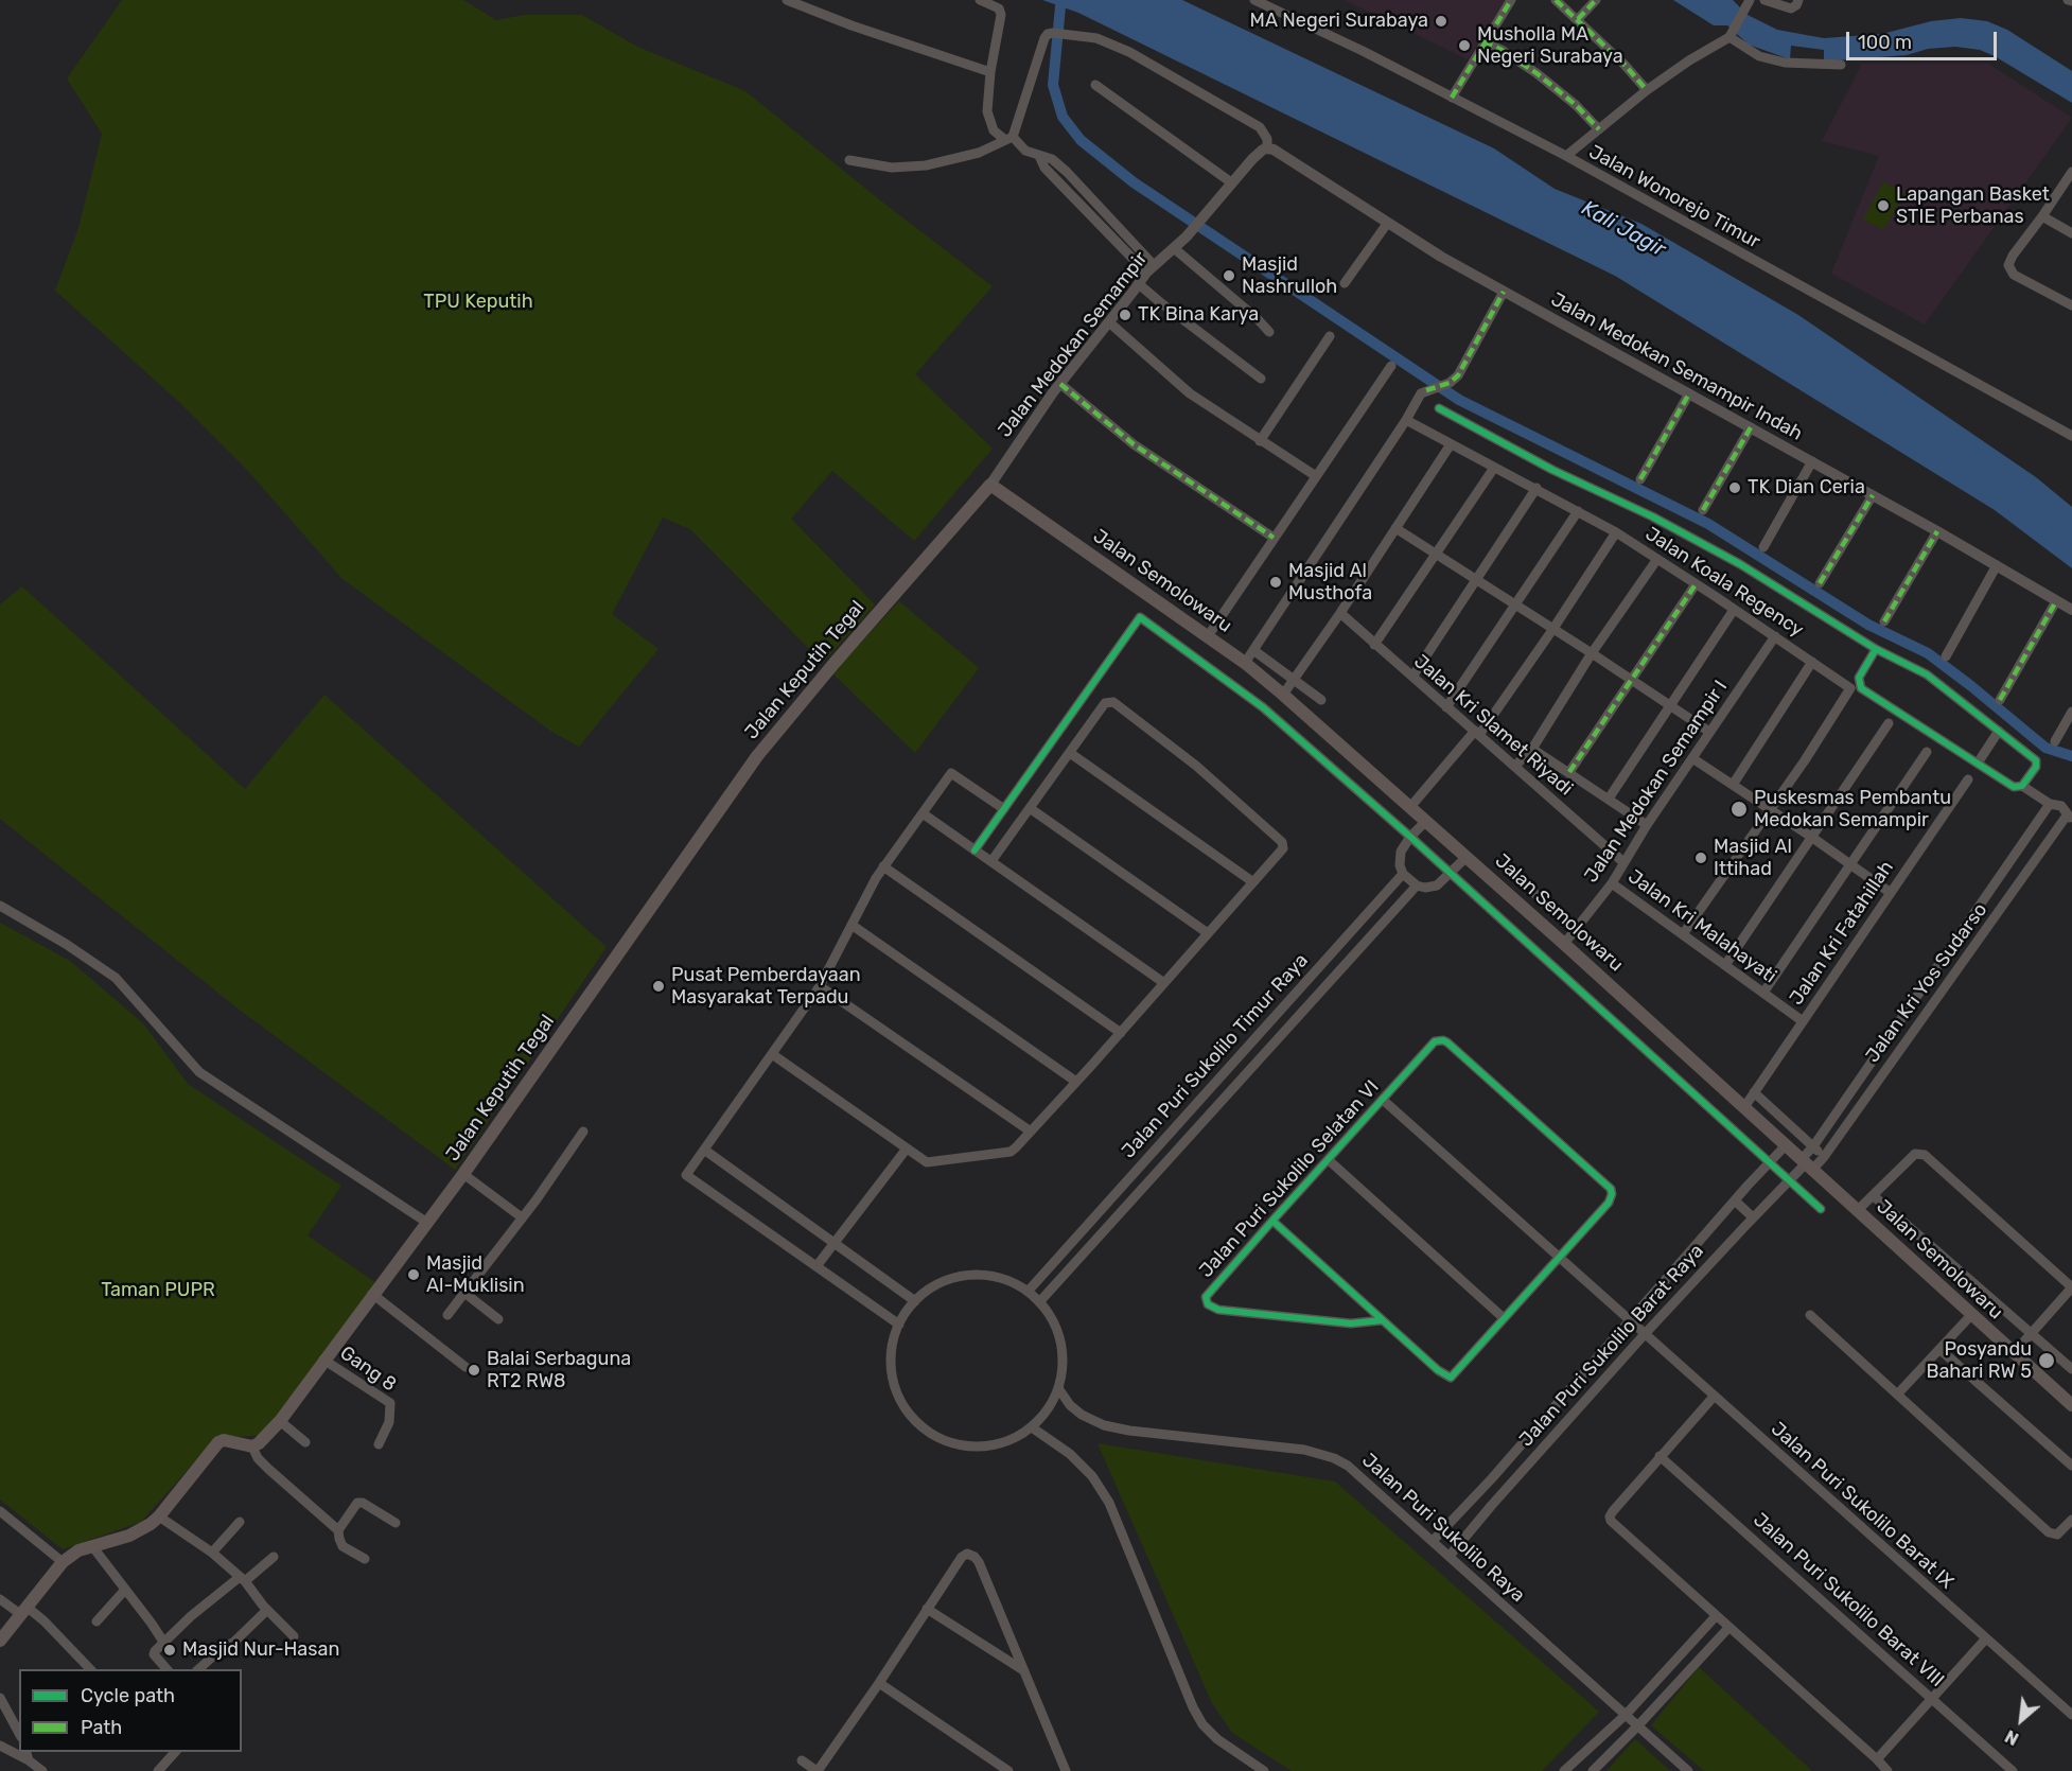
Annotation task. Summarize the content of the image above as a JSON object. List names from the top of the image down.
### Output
{
  "streets": {
    "main road": ["Jalan Semolowaru", "Jalan Keputih Tegal"],
    "street": [
      "Jalan Wonorejo Timur",
      "Jalan Medokan Semampir",
      "Jalan Medokan Semampir Indah",
      "Jalan Koala Regency",
      "Jalan Kri Slamet Riyadi",
      "Jalan Medokan Semampir I",
      "Jalan Kri Malahayati",
      "Jalan Kri Fatahillah",
      "Jalan Kri Yos Sudarso",
      "Jalan Puri Sukolilo Timur Raya",
      "Jalan Puri Sukolilo Selatan VI",
      "Jalan Puri Sukolilo Barat Raya",
      "Gang 8",
      "Jalan Puri Sukolilo Barat IX",
      "Jalan Puri Sukolilo Raya",
      "Jalan Puri Sukolilo Barat VIII"
    ]
  },
  "crossings": [
    ["Jalan Medokan Semampir", "Jalan Medokan Semampir Indah"],
    ["Jalan Medokan Semampir", "Jalan Semolowaru"],
    ["Jalan Medokan Semampir", "Jalan Keputih Tegal"],
    ["Jalan Semolowaru", "Jalan Keputih Tegal"],
    ["Jalan Semolowaru", "Jalan Medokan Semampir I"],
    ["Jalan Semolowaru", "Jalan Kri Fatahillah"],
    ["Jalan Semolowaru", "Jalan Kri Yos Sudarso"],
    ["Jalan Semolowaru", "Jalan Puri Sukolilo Barat Raya"],
    ["Jalan Koala Regency", "Jalan Medokan Semampir I"],
    ["Jalan Koala Regency", "Jalan Kri Yos Sudarso"],
    ["Jalan Keputih Tegal", "Gang 8"],
    ["Jalan Kri Slamet Riyadi", "Jalan Medokan Semampir I"],
    ["Jalan Medokan Semampir I", "Jalan Kri Malahayati"],
    ["Jalan Kri Malahayati", "Jalan Kri Fatahillah"],
    ["Jalan Kri Yos Sudarso", "Jalan Puri Sukolilo Barat Raya"],
    ["Jalan Puri Sukolilo Timur Raya", "Jalan Puri Sukolilo Raya"],
    ["Jalan Puri Sukolilo Selatan VI", "Jalan Puri Sukolilo Barat IX"],
    ["Jalan Puri Sukolilo Barat Raya", "Jalan Puri Sukolilo Barat IX"],
    ["Jalan Puri Sukolilo Barat Raya", "Jalan Puri Sukolilo Raya"]
  ],
  "water": ["Kali Jagir"],
  "parks": ["TPU Keputih", "Taman PUPR"],
  "places": [
    "MA Negeri Surabaya",
    "Musholla MA Negeri Surabaya",
    "Lapangan Basket STIE Perbanas",
    "Masjid Nashrulloh",
    "TK Bina Karya",
    "TK Dian Ceria",
    "Masjid Al Musthofa",
    "Puskesmas Pembantu Medokan Semampir",
    "Masjid Al Ittihad",
    "Pusat Pemberdayaan Masyarakat Terpadu",
    "Masjid Al-Muklisin",
    "Posyandu Bahari RW 5",
    "Balai Serbaguna RT2 RW8",
    "Masjid Nur-Hasan"
  ],
  "legend": ["Cycle path", "Path"],
  "scale_bar": "100 m",
  "north": "bottom left"
}
